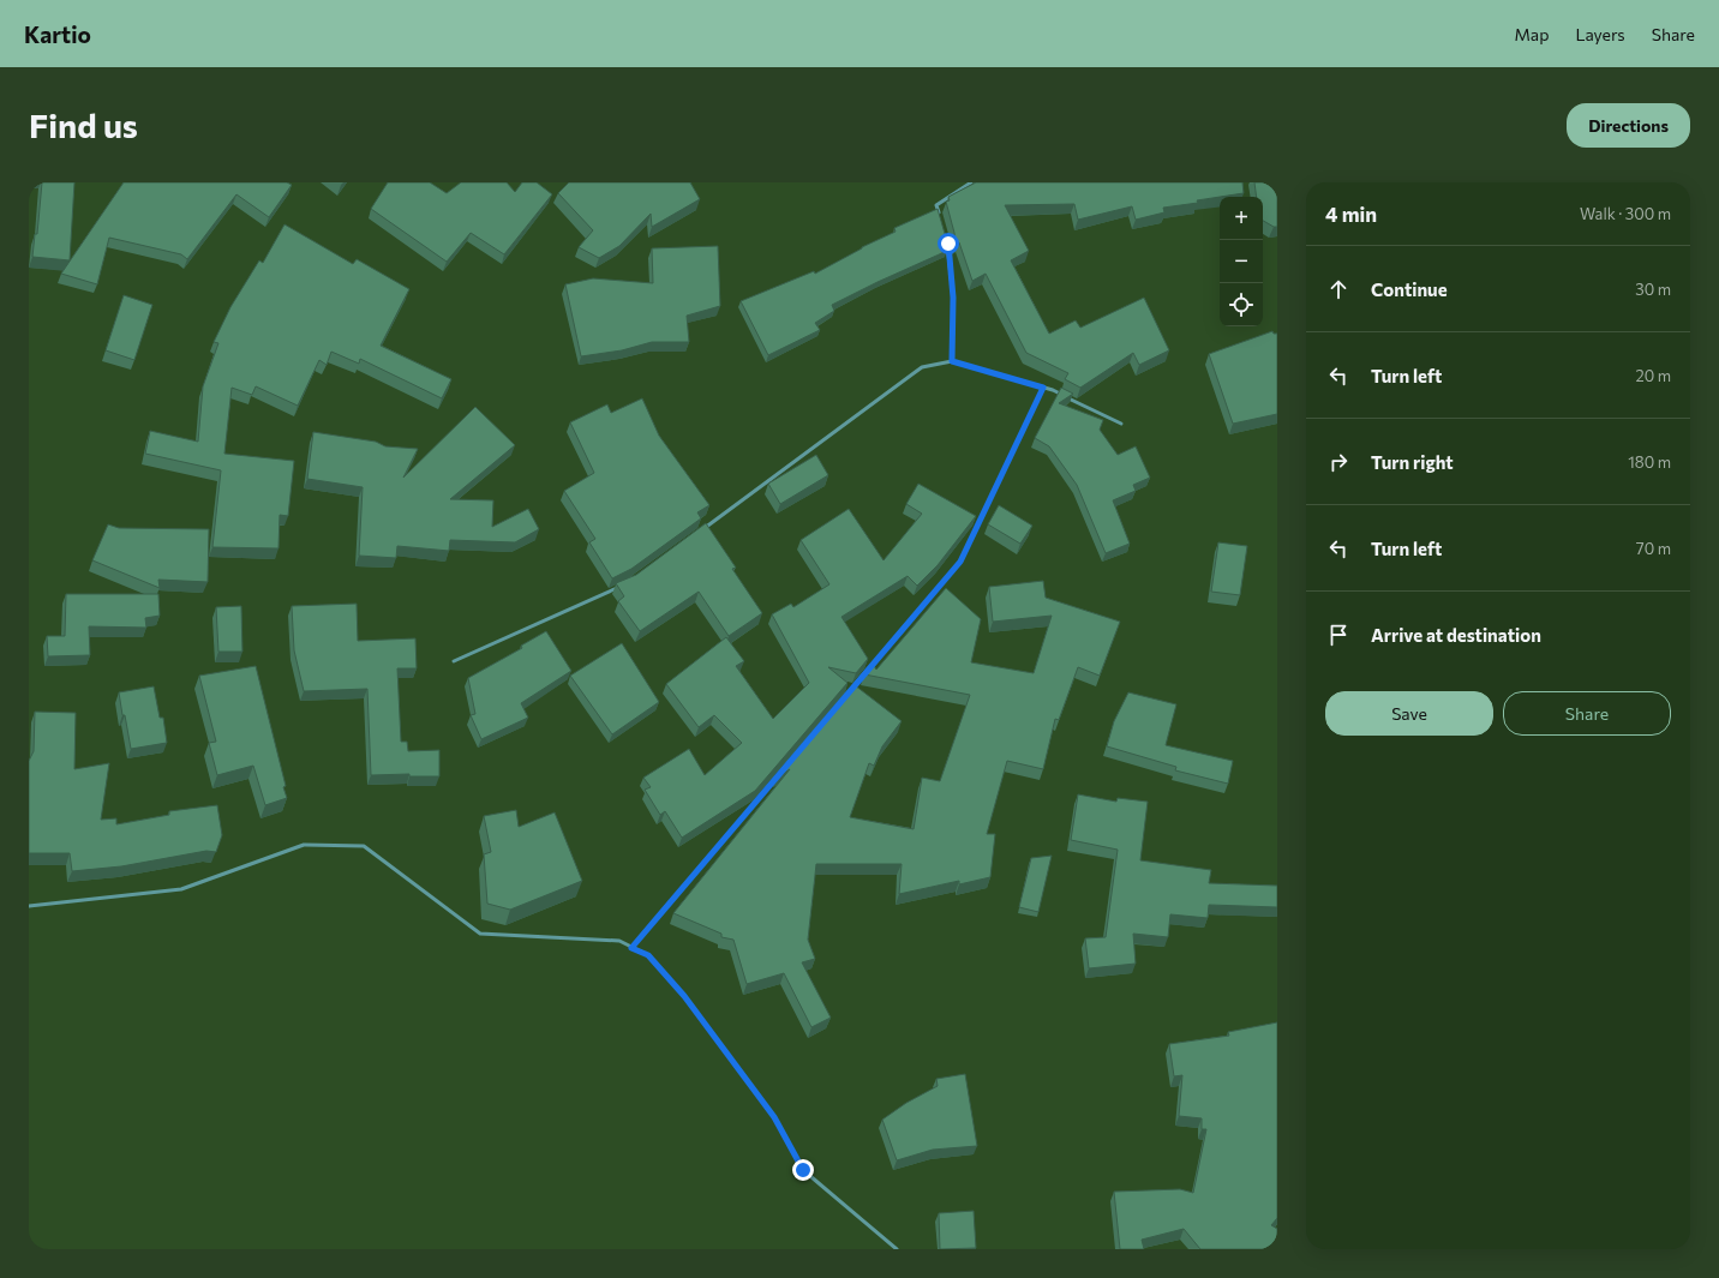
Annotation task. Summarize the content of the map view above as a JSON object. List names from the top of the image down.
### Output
{
  "page": {
    "header": "Kartio",
    "nav": ["Map", "Layers", "Share"],
    "buttons": [
      "Directions",
      ["Save", "Share"]
    ],
    "title": "Find us",
    "heading": ["4 min", "Walk · 300 m"],
    "map_buttons": ["+", "−"],
    "list": [
      ["Continue", "30 m"],
      ["Turn left", "20 m"],
      ["Turn right", "180 m"],
      ["Turn left", "70 m"],
      "Arrive at destination"
    ]
  }
}
